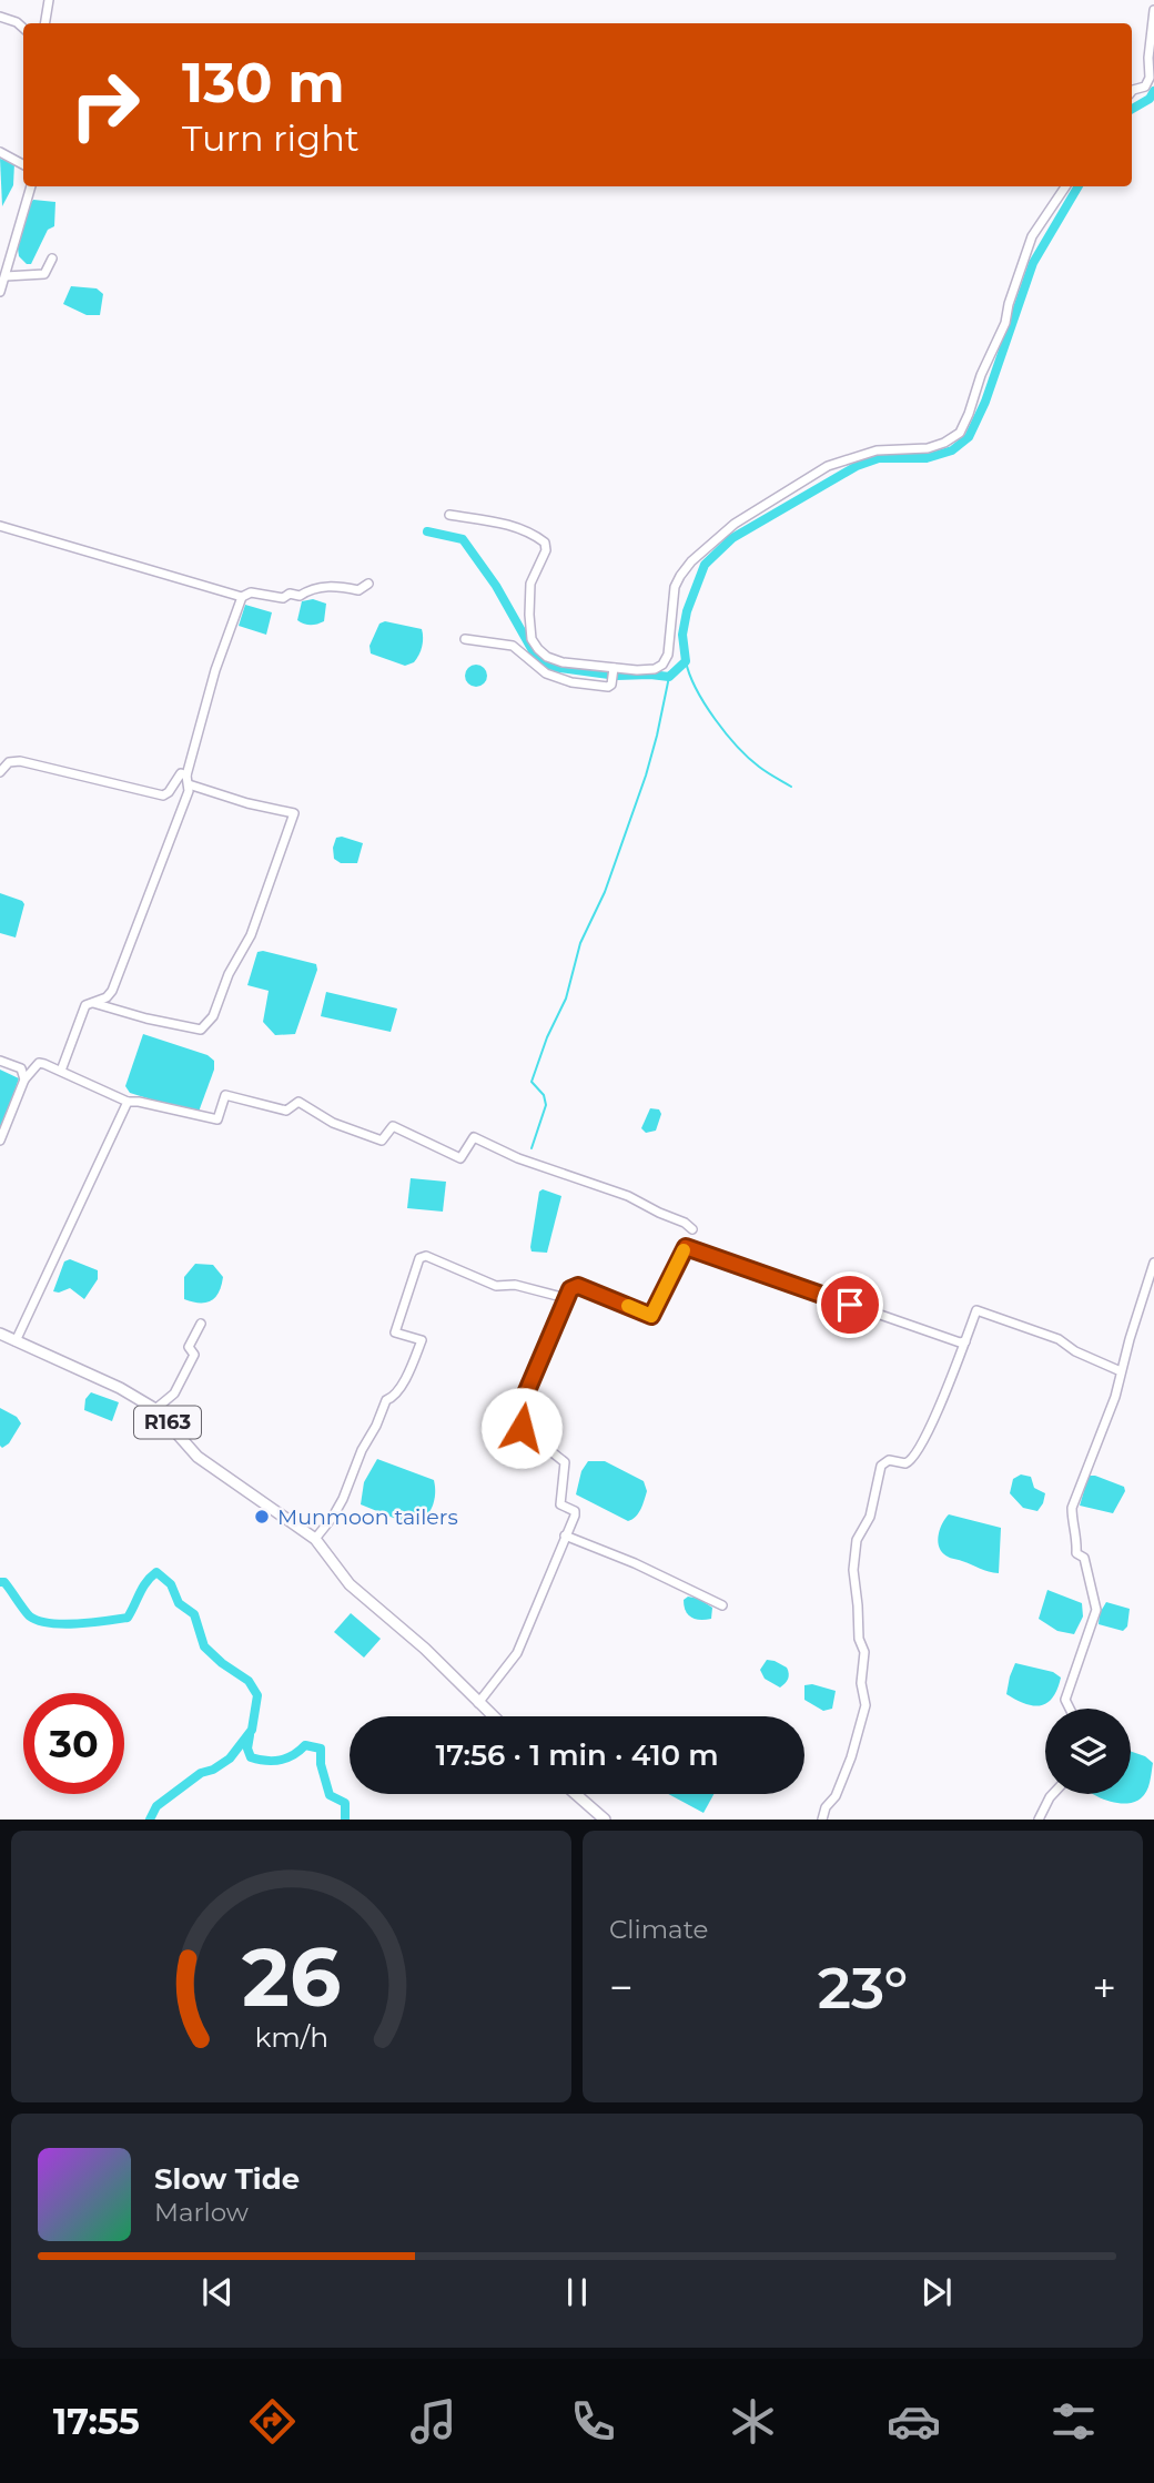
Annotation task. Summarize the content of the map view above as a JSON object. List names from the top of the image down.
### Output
{
  "streets": {
    "main road": ["R163"]
  },
  "places": ["Munmoon tailers"],
  "page": {
    "turn": ["130 m", "Turn right"],
    "limit": "30",
    "trip": "17:56 · 1 min · 410 m",
    "tile": "Climate",
    "heat": ["−", "23°", "+"],
    "song": ["Slow Tide", "Marlow"],
    "tabs": "17:55",
    "gauge": ["26", "km/h"]
  }
}
